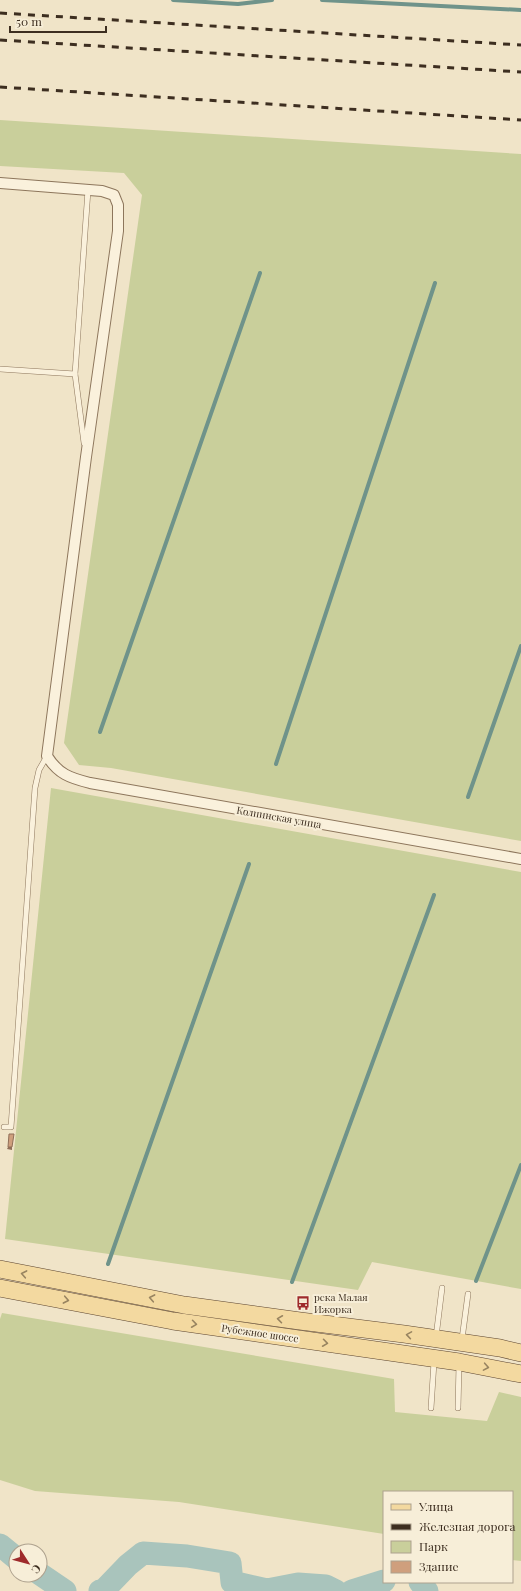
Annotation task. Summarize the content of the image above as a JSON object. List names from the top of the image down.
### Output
{
  "streets": {
    "main road": ["Рубежное шоссе"],
    "street": ["Колпинская улица"]
  },
  "places": {
    "bus stop": ["река Малая Ижорка"]
  },
  "legend": [
    "Улица",
    "Железная дорога",
    "Парк",
    "Здание"
  ],
  "scale_bar": "50 m",
  "north": "bottom right"
}
